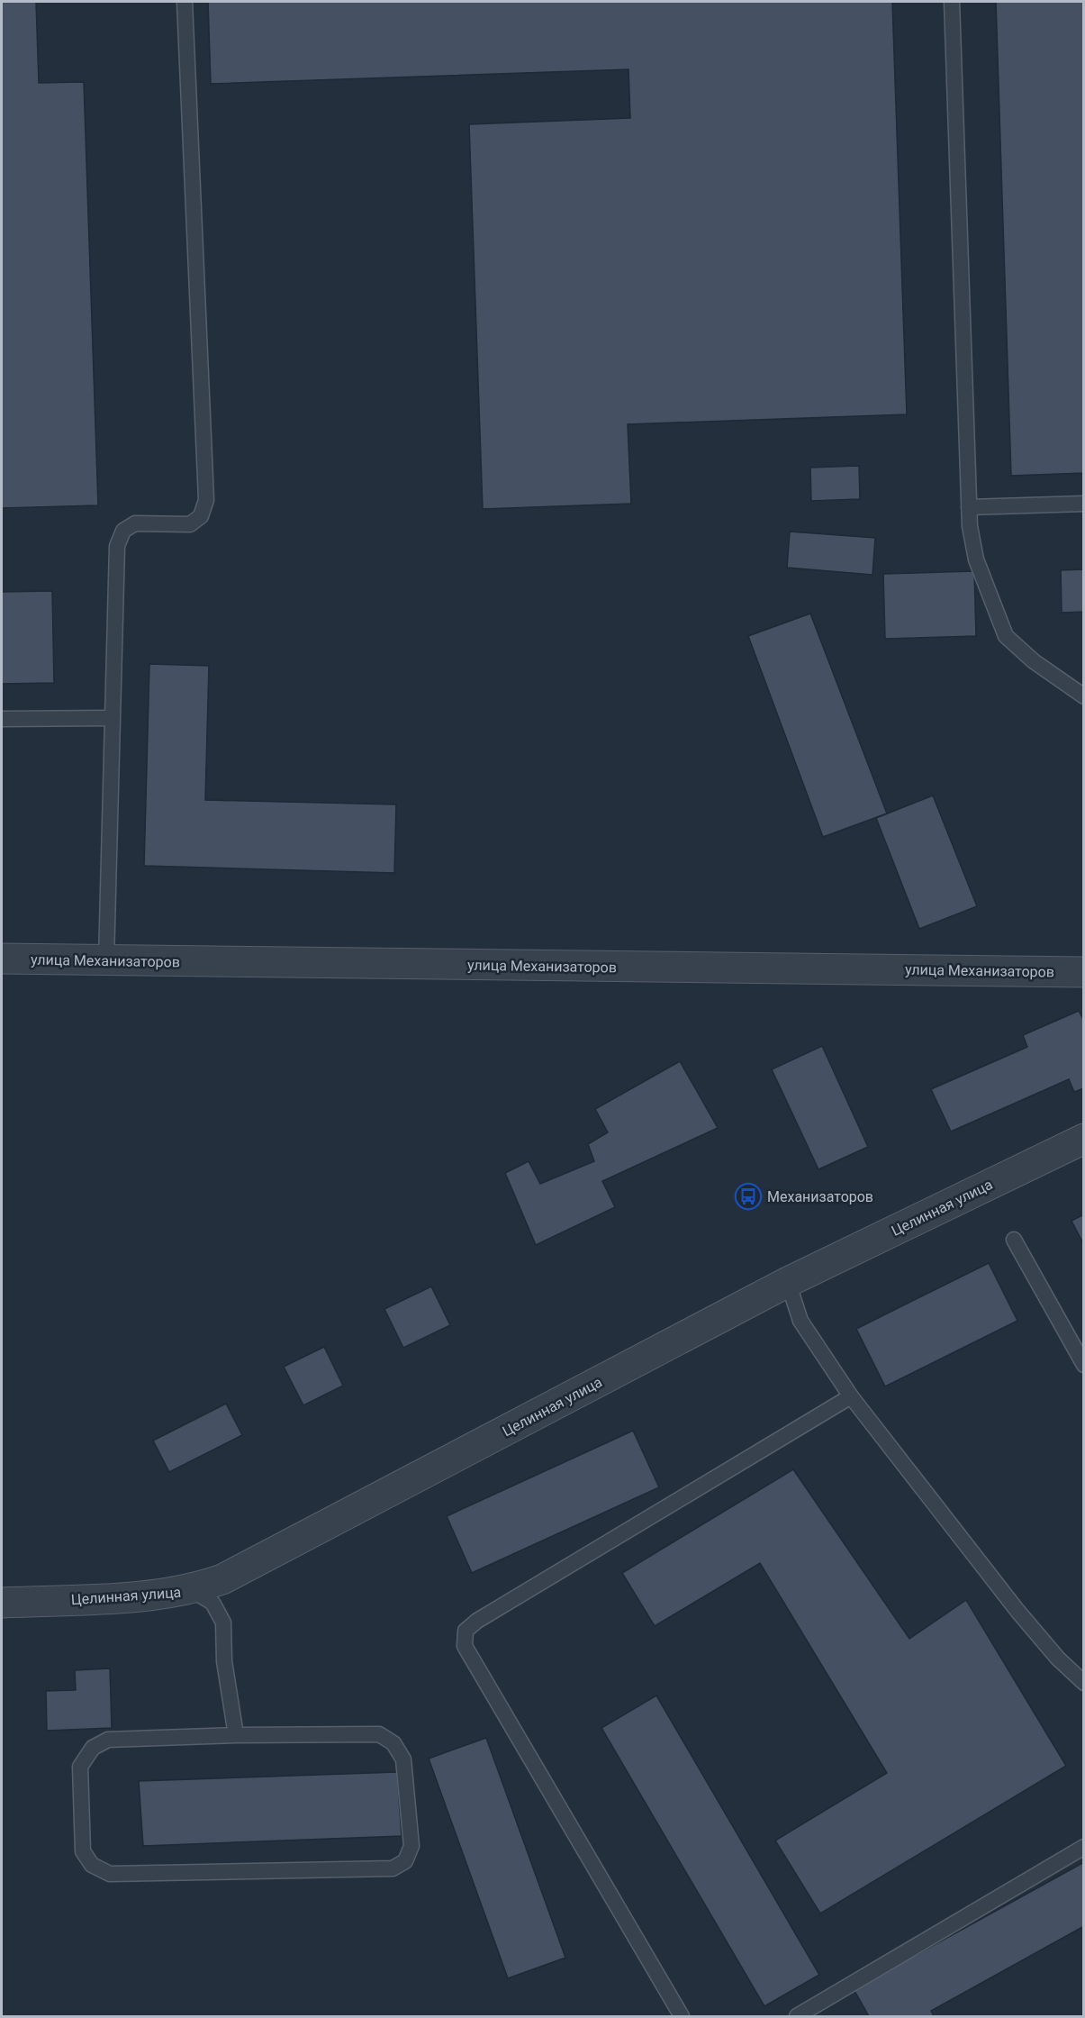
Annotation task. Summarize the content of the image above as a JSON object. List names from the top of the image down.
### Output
{
  "streets": {
    "street": ["улица Механизаторов", "Целинная улица"]
  },
  "places": {
    "bus stop": ["Механизаторов"]
  }
}
